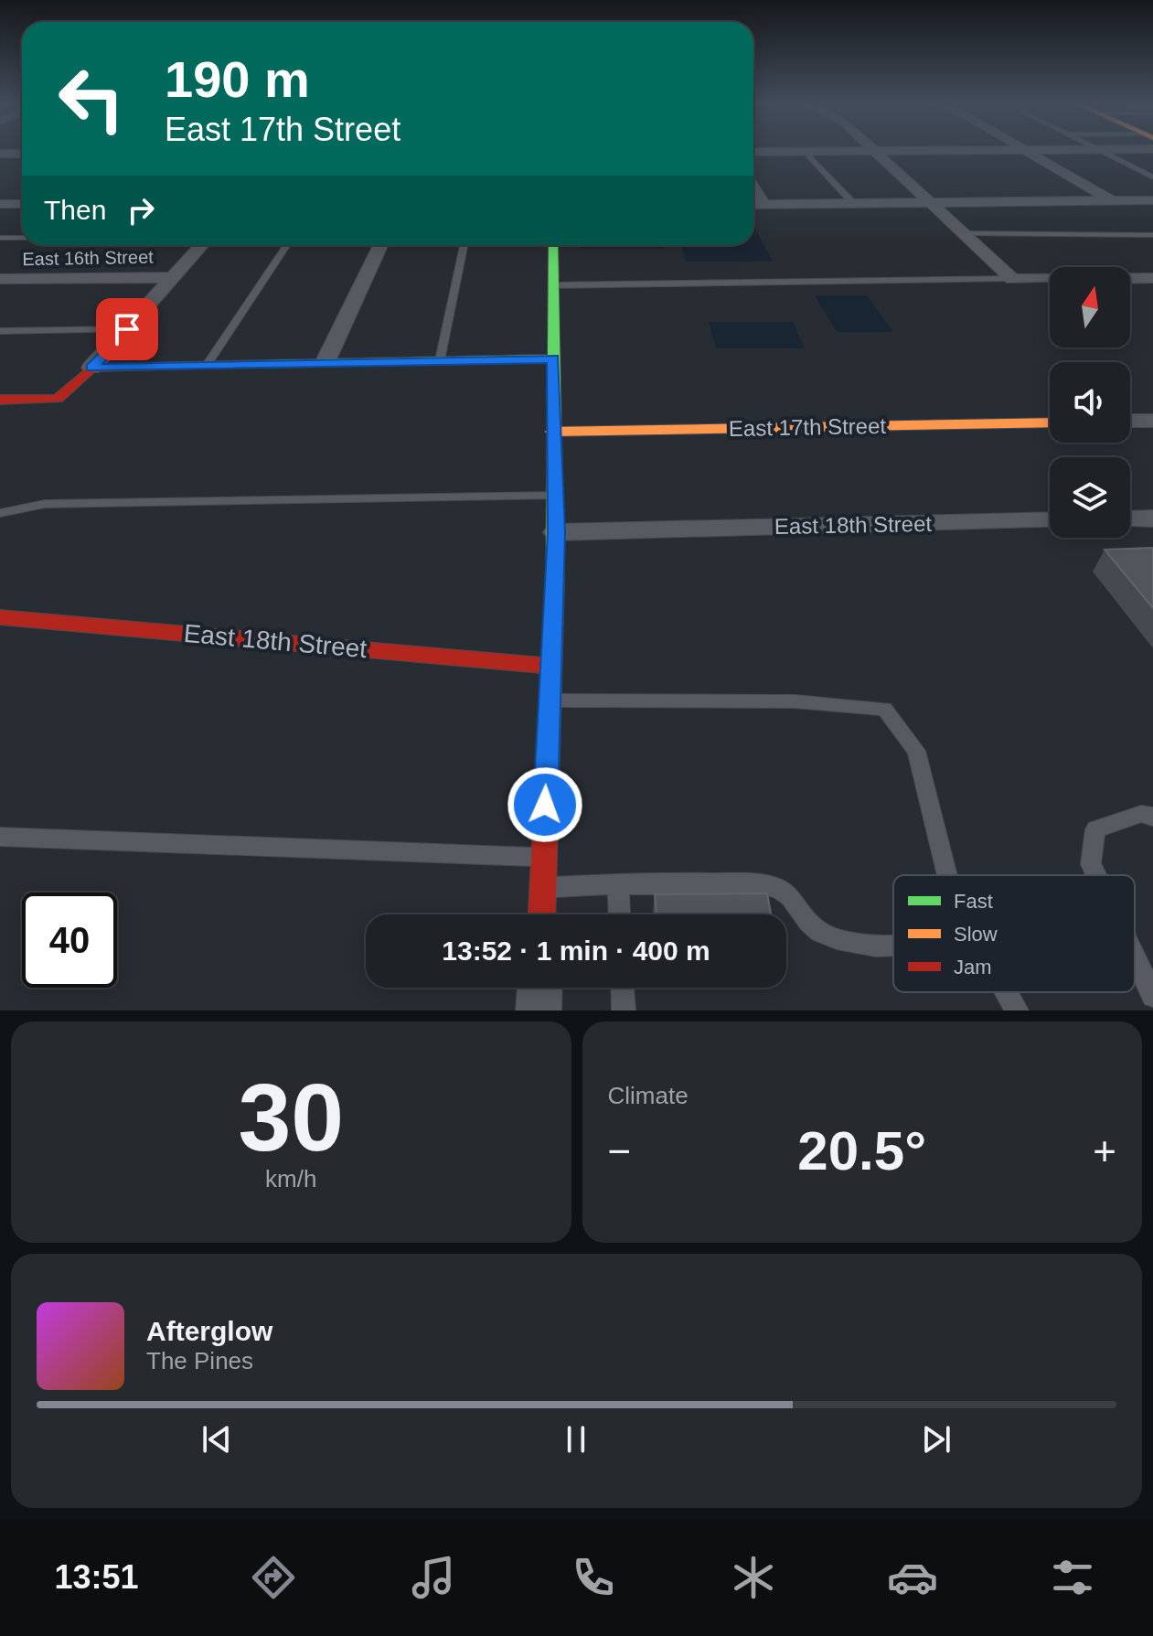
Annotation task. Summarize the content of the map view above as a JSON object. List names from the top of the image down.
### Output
{
  "streets": {
    "street": ["East 16th Street", "East 17th Street", "East 18th Street"]
  },
  "legend": ["Fast", "Slow", "Jam"],
  "north": "top",
  "page": {
    "turn": ["190 m", "East 17th Street"],
    "then": "Then",
    "limit": "40",
    "trip": "13:52 · 1 min · 400 m",
    "tile": [
      ["30", "km/h"],
      "Climate"
    ],
    "heat": ["−", "20.5°", "+"],
    "song": ["Afterglow", "The Pines"],
    "tabs": "13:51"
  }
}
